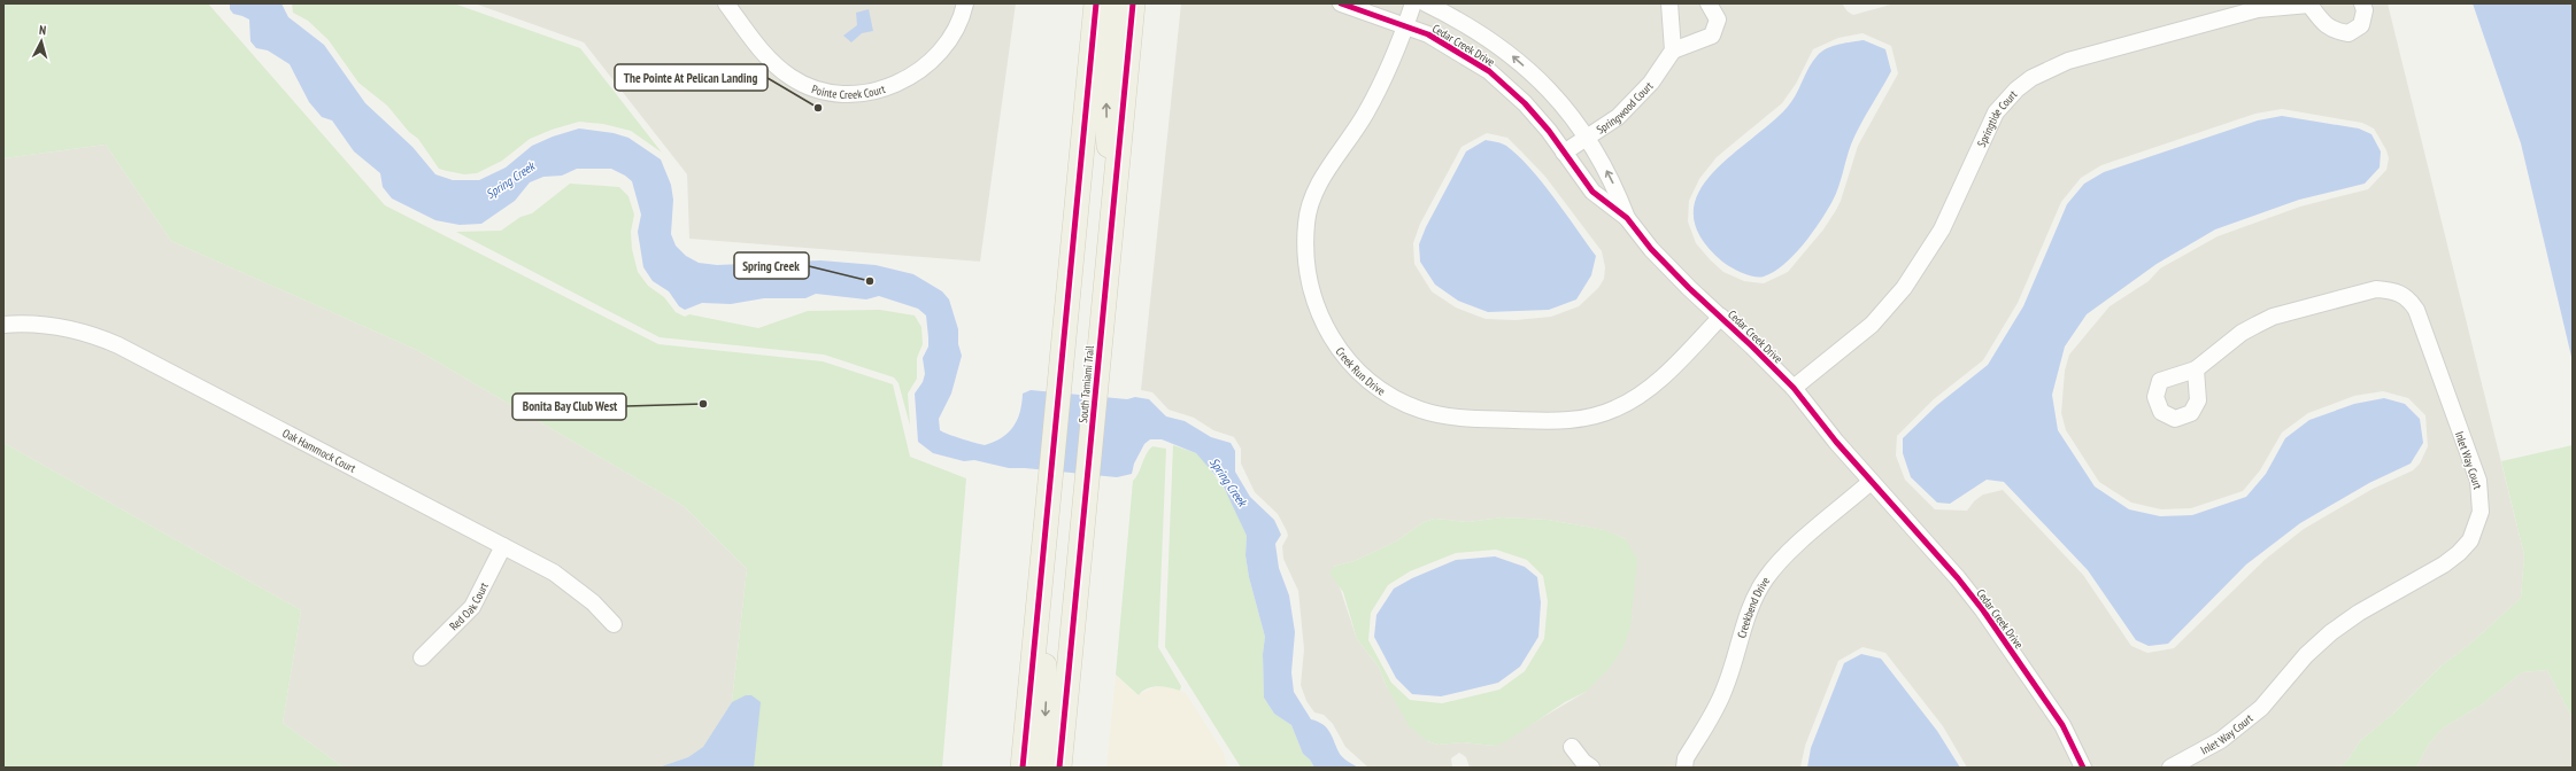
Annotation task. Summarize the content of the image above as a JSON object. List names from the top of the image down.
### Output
{
  "streets": {
    "main road": ["South Tamiami Trail"],
    "street": [
      "Cedar Creek Drive",
      "Pointe Creek Court",
      "Springwood Court",
      "Springtide Court",
      "Creek Run Drive",
      "Oak Hammock Court",
      "Inlet Way Court",
      "Red Oak Court",
      "Creekbend Drive"
    ]
  },
  "crossings": [
    ["Cedar Creek Drive", "Springwood Court"],
    ["Cedar Creek Drive", "Springtide Court"],
    ["Cedar Creek Drive", "Creek Run Drive"],
    ["Cedar Creek Drive", "Creekbend Drive"],
    ["Oak Hammock Court", "Red Oak Court"]
  ],
  "water": ["Spring Creek"],
  "places": ["The Pointe At Pelican Landing", "Spring Creek", "Bonita Bay Club West"],
  "north": "top"
}
